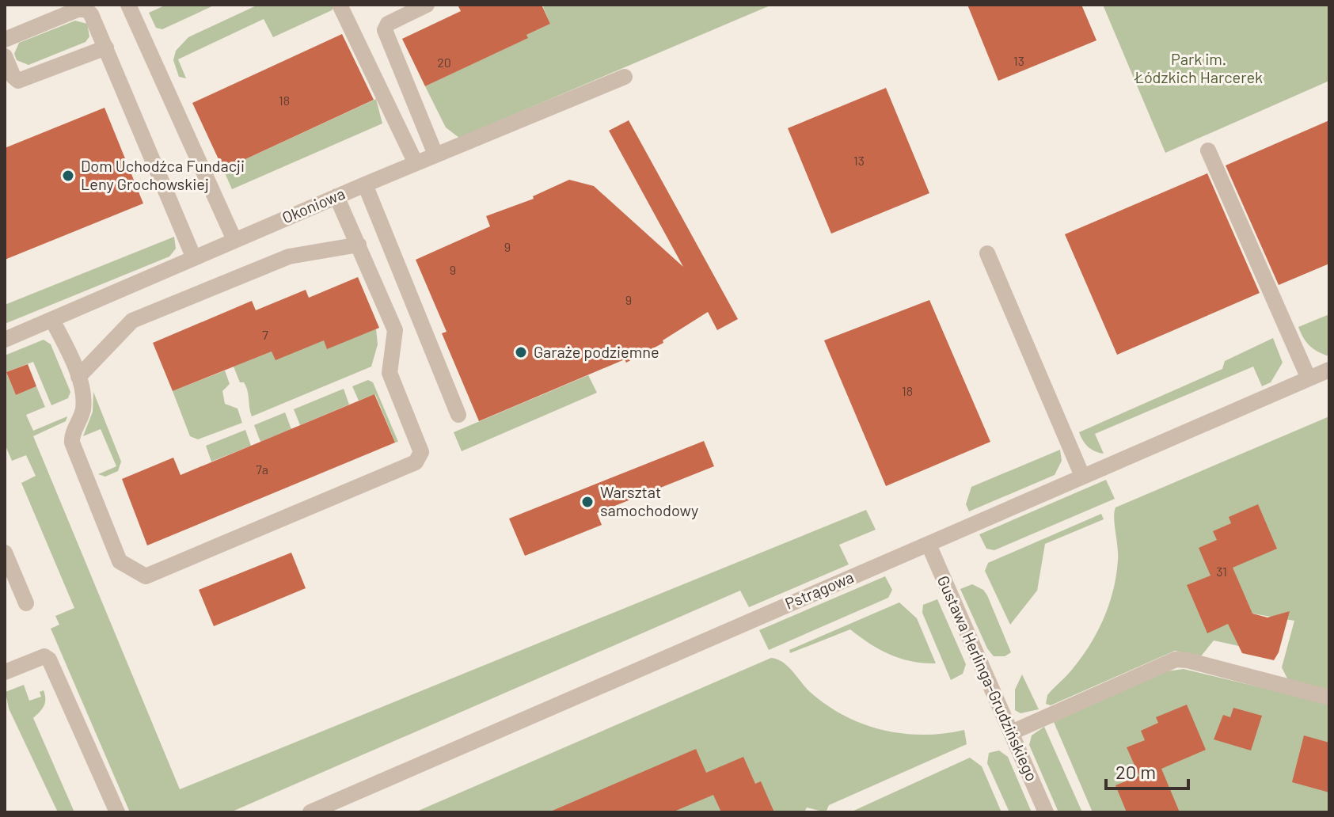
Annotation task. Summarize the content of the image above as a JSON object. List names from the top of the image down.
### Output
{
  "streets": {
    "street": ["Okoniowa", "Pstrągowa", "Gustawa Herlinga-Grudzińskiego"]
  },
  "crossings": [
    ["Pstrągowa", "Gustawa Herlinga-Grudzińskiego"]
  ],
  "parks": ["Park im. Łódzkich Harcerek"],
  "places": ["Dom Uchodźca Fundacji Leny Grochowskiej", "Garaże podziemne", "Warsztat samochodowy"],
  "house_numbers": [
    "13",
    "20",
    "18",
    "13",
    "9",
    "9",
    "9",
    "7",
    "18",
    "7a",
    "31"
  ],
  "scale_bar": "20 m"
}
